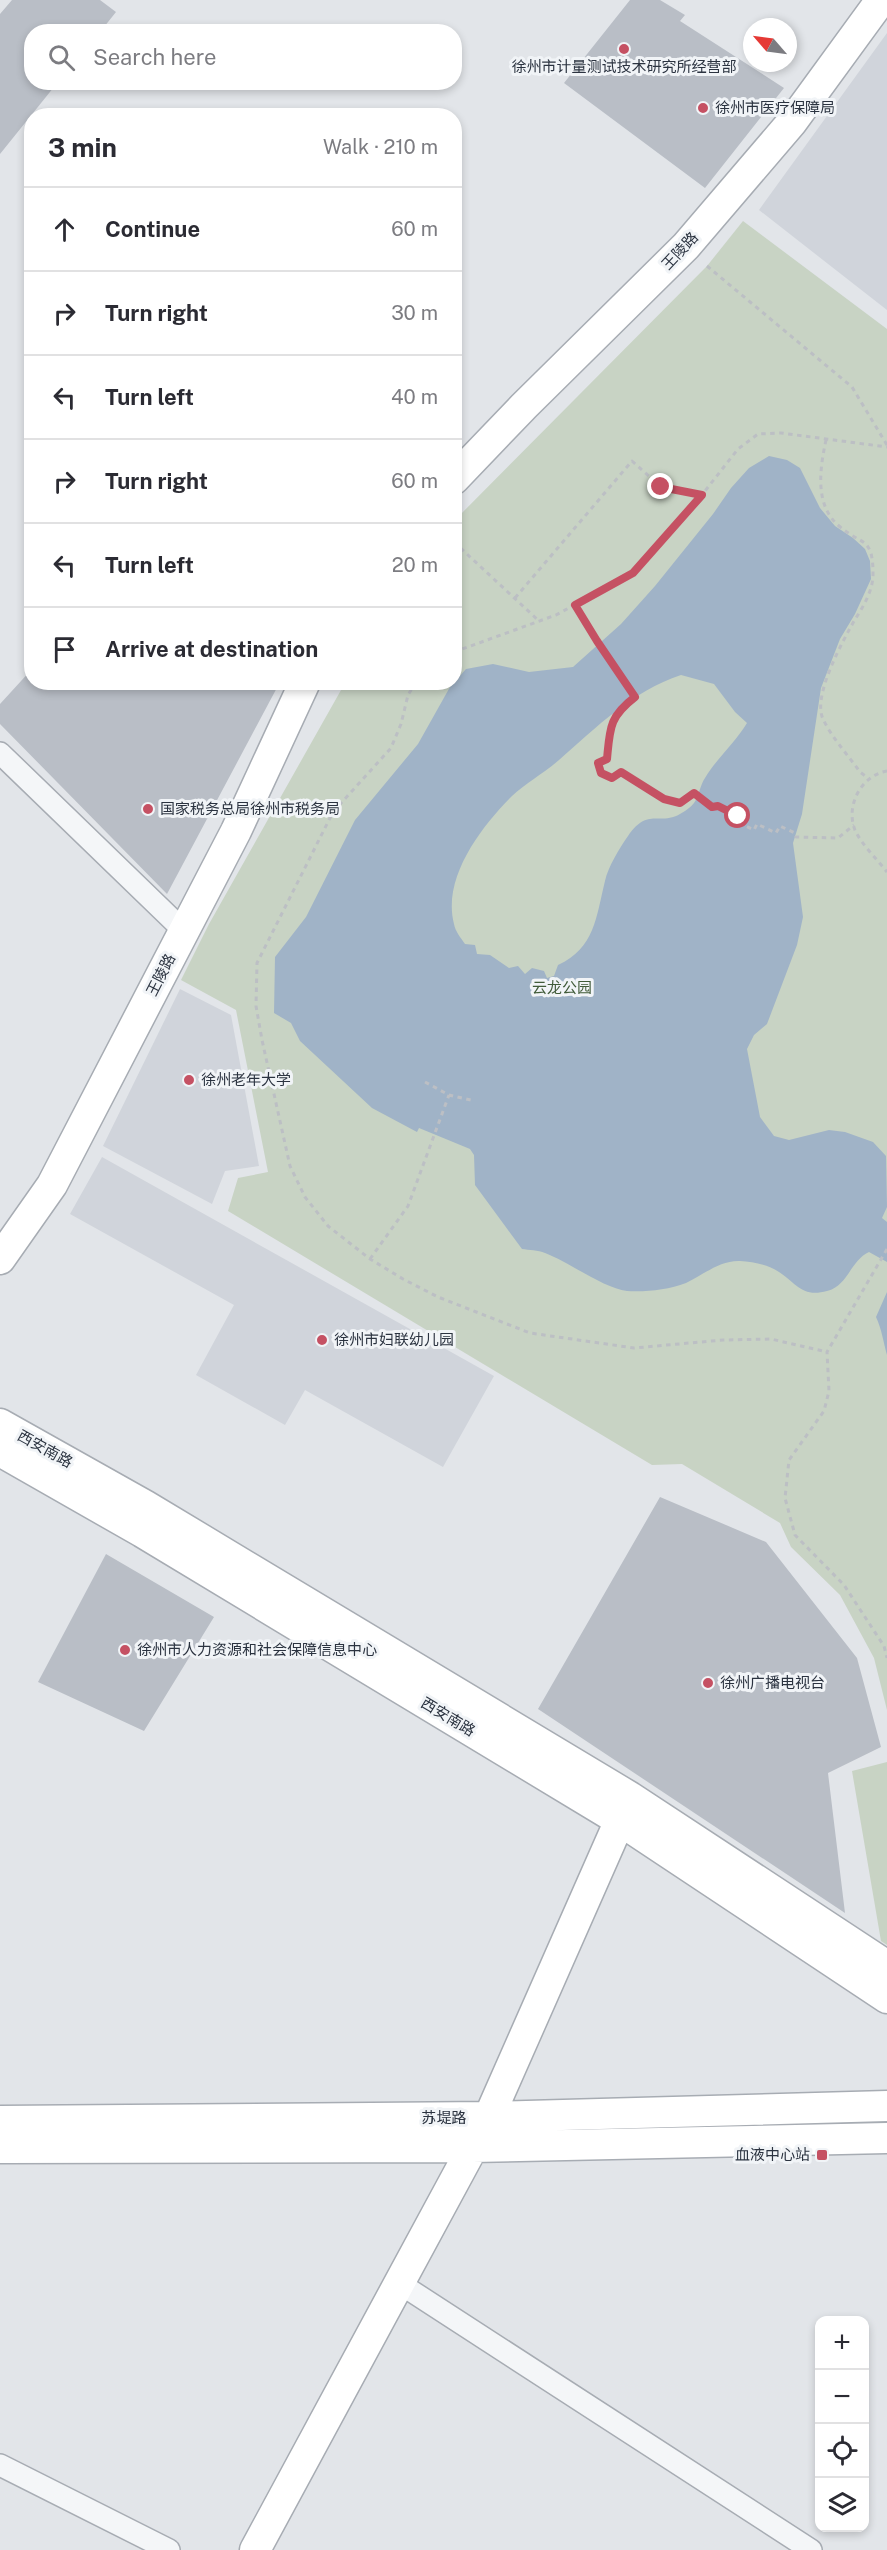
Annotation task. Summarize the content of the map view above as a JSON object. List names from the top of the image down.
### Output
{
  "streets": {
    "main road": ["王陵路", "西安南路", "苏堤路"]
  },
  "parks": ["云龙公园"],
  "places": {
    "other": [
      "徐州市计量测试技术研究所经营部",
      "徐州市医疗保障局",
      "国家税务总局徐州市税务局",
      "徐州老年大学",
      "徐州市妇联幼儿园",
      "徐州市人力资源和社会保障信息中心",
      "徐州广播电视台"
    ],
    "transit": ["血液中心站"]
  },
  "north": "top left",
  "page": {
    "search": "Search here",
    "heading": ["3 min", "Walk · 210 m"],
    "list": [
      ["Continue", "60 m"],
      ["Turn right", "30 m"],
      ["Turn left", "40 m"],
      ["Turn right", "60 m"],
      ["Turn left", "20 m"],
      "Arrive at destination"
    ],
    "map_buttons": ["+", "−"]
  }
}
